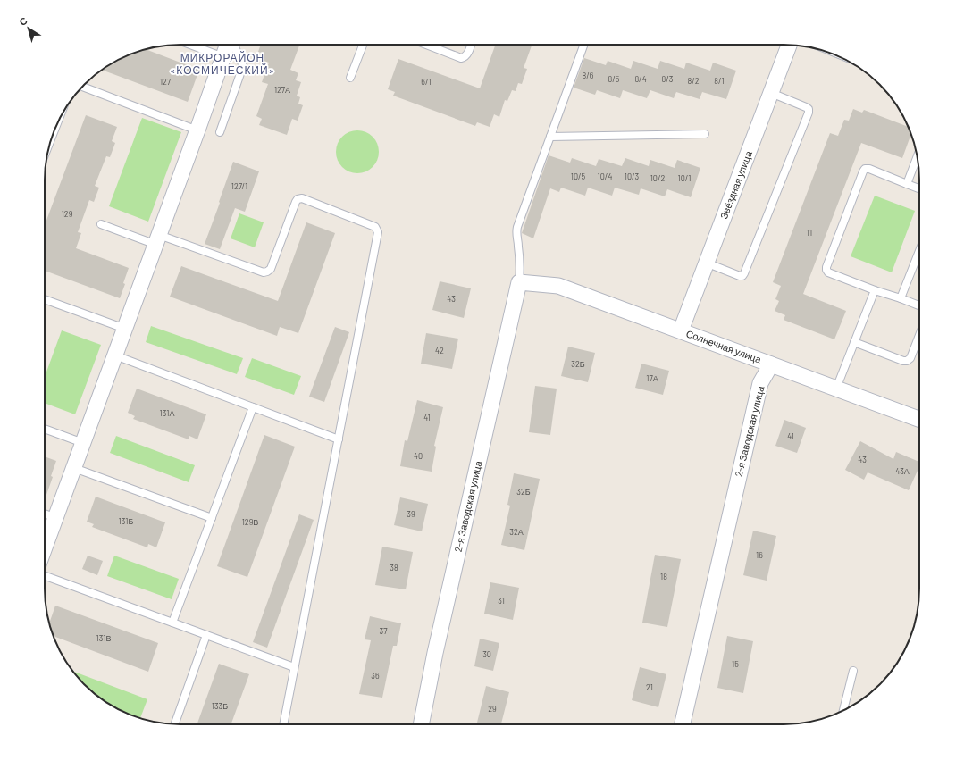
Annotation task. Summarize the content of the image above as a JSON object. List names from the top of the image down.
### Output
{
  "streets": {
    "street": ["Звёздная улица", "Солнечная улица", "2-я Заводская улица"]
  },
  "crossings": [
    ["Звёздная улица", "Солнечная улица"],
    ["Солнечная улица", "2-я Заводская улица"]
  ],
  "districts": ["МИКРОРАЙОН «КОСМИЧЕСКИЙ»"],
  "house_numbers": [
    "8/6",
    "8/5",
    "8/4",
    "8/3",
    "8/2",
    "8/1",
    "127",
    "6/1",
    "127А",
    "10/5",
    "10/4",
    "10/3",
    "10/2",
    "10/1",
    "127/1",
    "129",
    "11",
    "43",
    "42",
    "32Б",
    "17А",
    "131А",
    "41",
    "41",
    "40",
    "43",
    "43А",
    "32Б",
    "39",
    "131Б",
    "129В",
    "32А",
    "16",
    "38",
    "18",
    "31",
    "37",
    "131В",
    "30",
    "15",
    "36",
    "21",
    "133Б",
    "29"
  ],
  "north": "top left"
}
